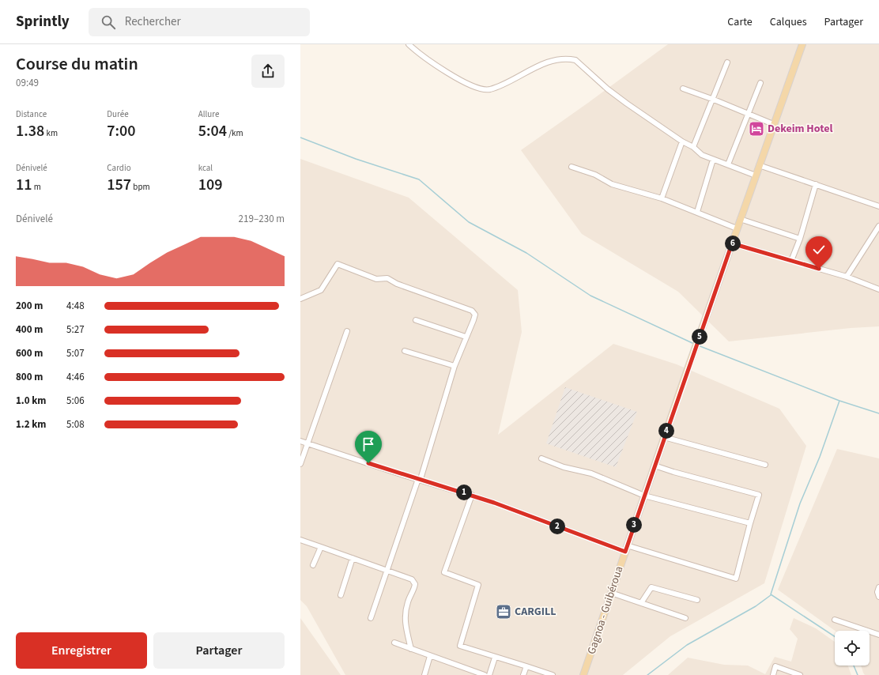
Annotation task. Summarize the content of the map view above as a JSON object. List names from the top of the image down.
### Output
{
  "streets": {
    "main road": ["Gagnoa - Guibéroua"]
  },
  "places": {
    "hotel": ["Dekeim Hotel"],
    "office": ["CARGILL"]
  },
  "page": {
    "header": "Sprintly",
    "search": "Rechercher",
    "nav": ["Carte", "Calques", "Partager"],
    "heading": ["Course du matin", "09:49"],
    "stats": [
      ["Distance", "1.38 km"],
      ["Durée", "7:00"],
      ["Allure", "5:04 /km"],
      ["Dénivelé", "11 m"],
      ["Cardio", "157 bpm"],
      ["kcal", "109"]
    ],
    "chart": ["Dénivelé", "219–230 m"],
    "pins": [
      "6",
      "5",
      "4",
      "1",
      "3",
      "2"
    ],
    "list": [
      {
        "name": "200 m",
        "note": "4:48"
      },
      {
        "name": "400 m",
        "note": "5:27"
      },
      {
        "name": "600 m",
        "note": "5:07"
      },
      {
        "name": "800 m",
        "note": "4:46"
      },
      {
        "name": "1.0 km",
        "note": "5:06"
      },
      {
        "name": "1.2 km",
        "note": "5:08"
      }
    ],
    "buttons": ["Enregistrer", "Partager"]
  }
}
